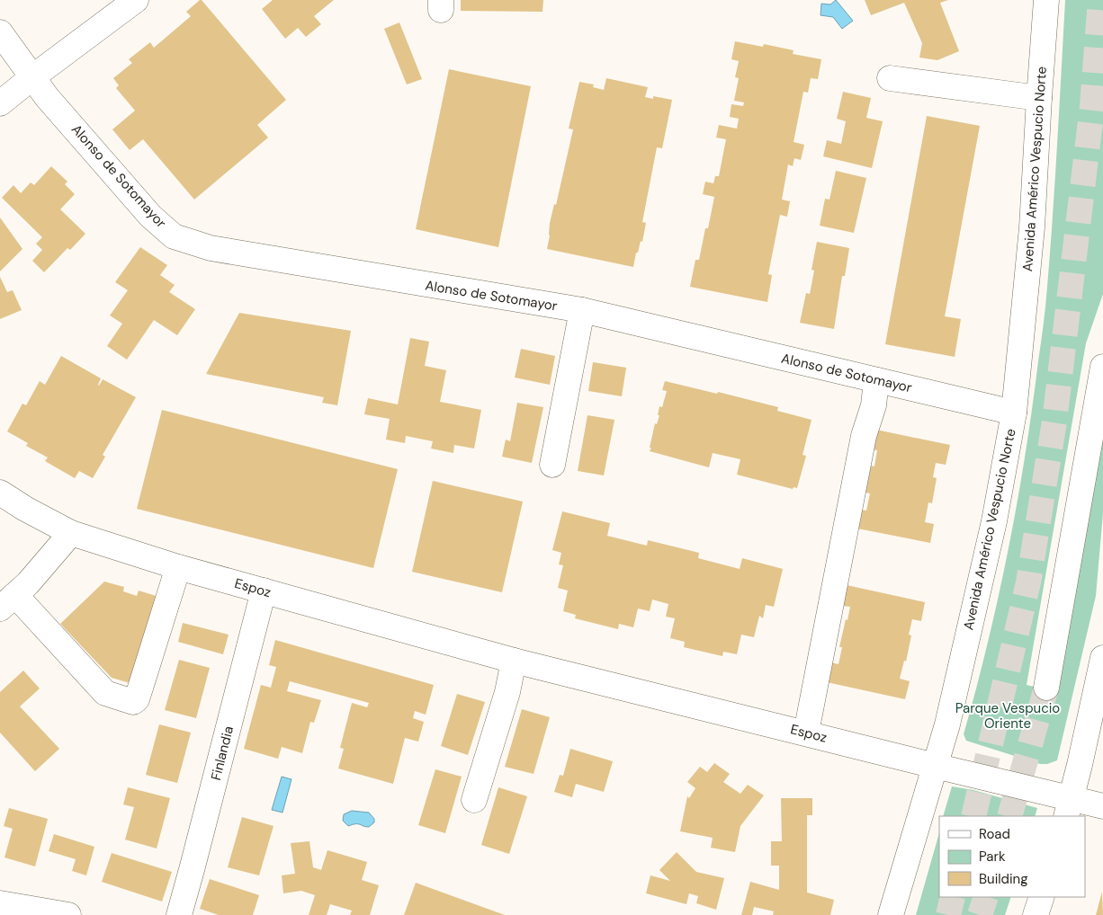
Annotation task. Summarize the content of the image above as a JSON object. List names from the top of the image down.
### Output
{
  "streets": {
    "main road": [
      "Avenida Américo Vespucio Norte",
      "Alonso de Sotomayor",
      "Espoz",
      "Finlandia"
    ]
  },
  "crossings": [
    ["Avenida Américo Vespucio Norte", "Alonso de Sotomayor"],
    ["Avenida Américo Vespucio Norte", "Espoz"],
    ["Espoz", "Finlandia"]
  ],
  "parks": ["Parque Vespucio Oriente"],
  "legend": ["Road", "Park", "Building"]
}
